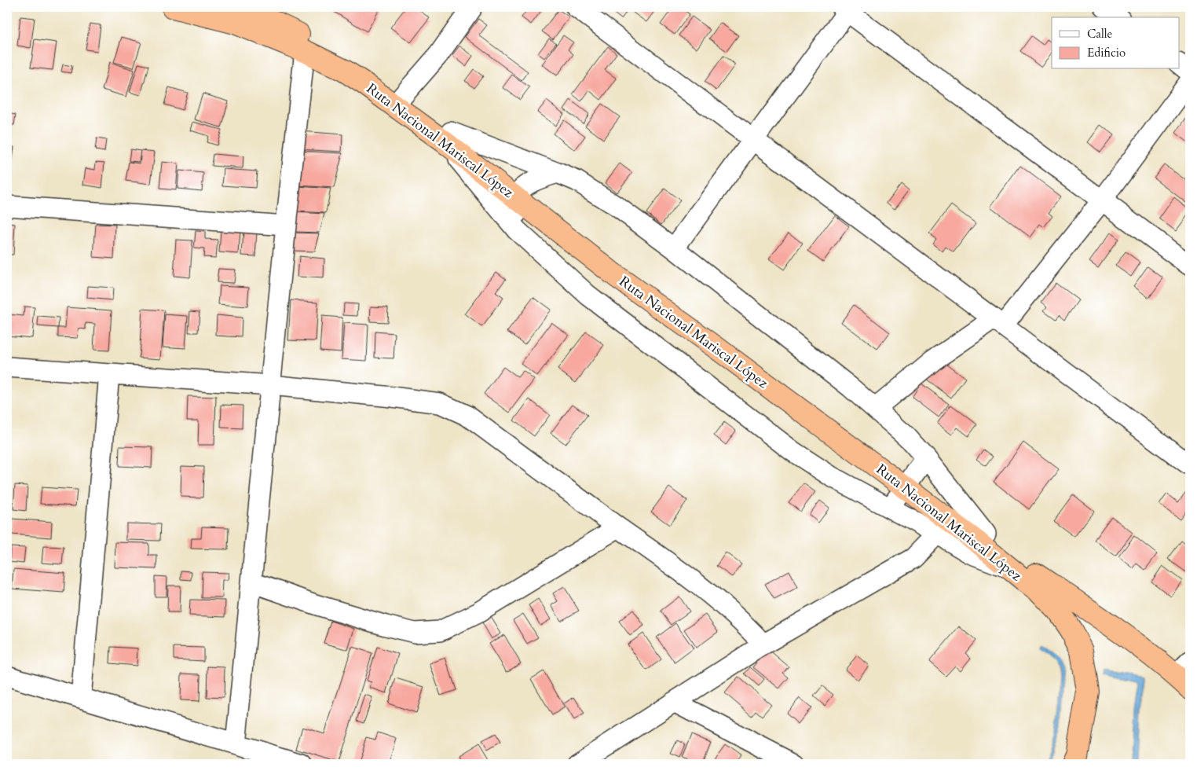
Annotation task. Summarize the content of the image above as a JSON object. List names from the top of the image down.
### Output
{
  "streets": {
    "highway": ["Ruta Nacional Mariscal López"]
  },
  "legend": ["Calle", "Edificio"]
}
